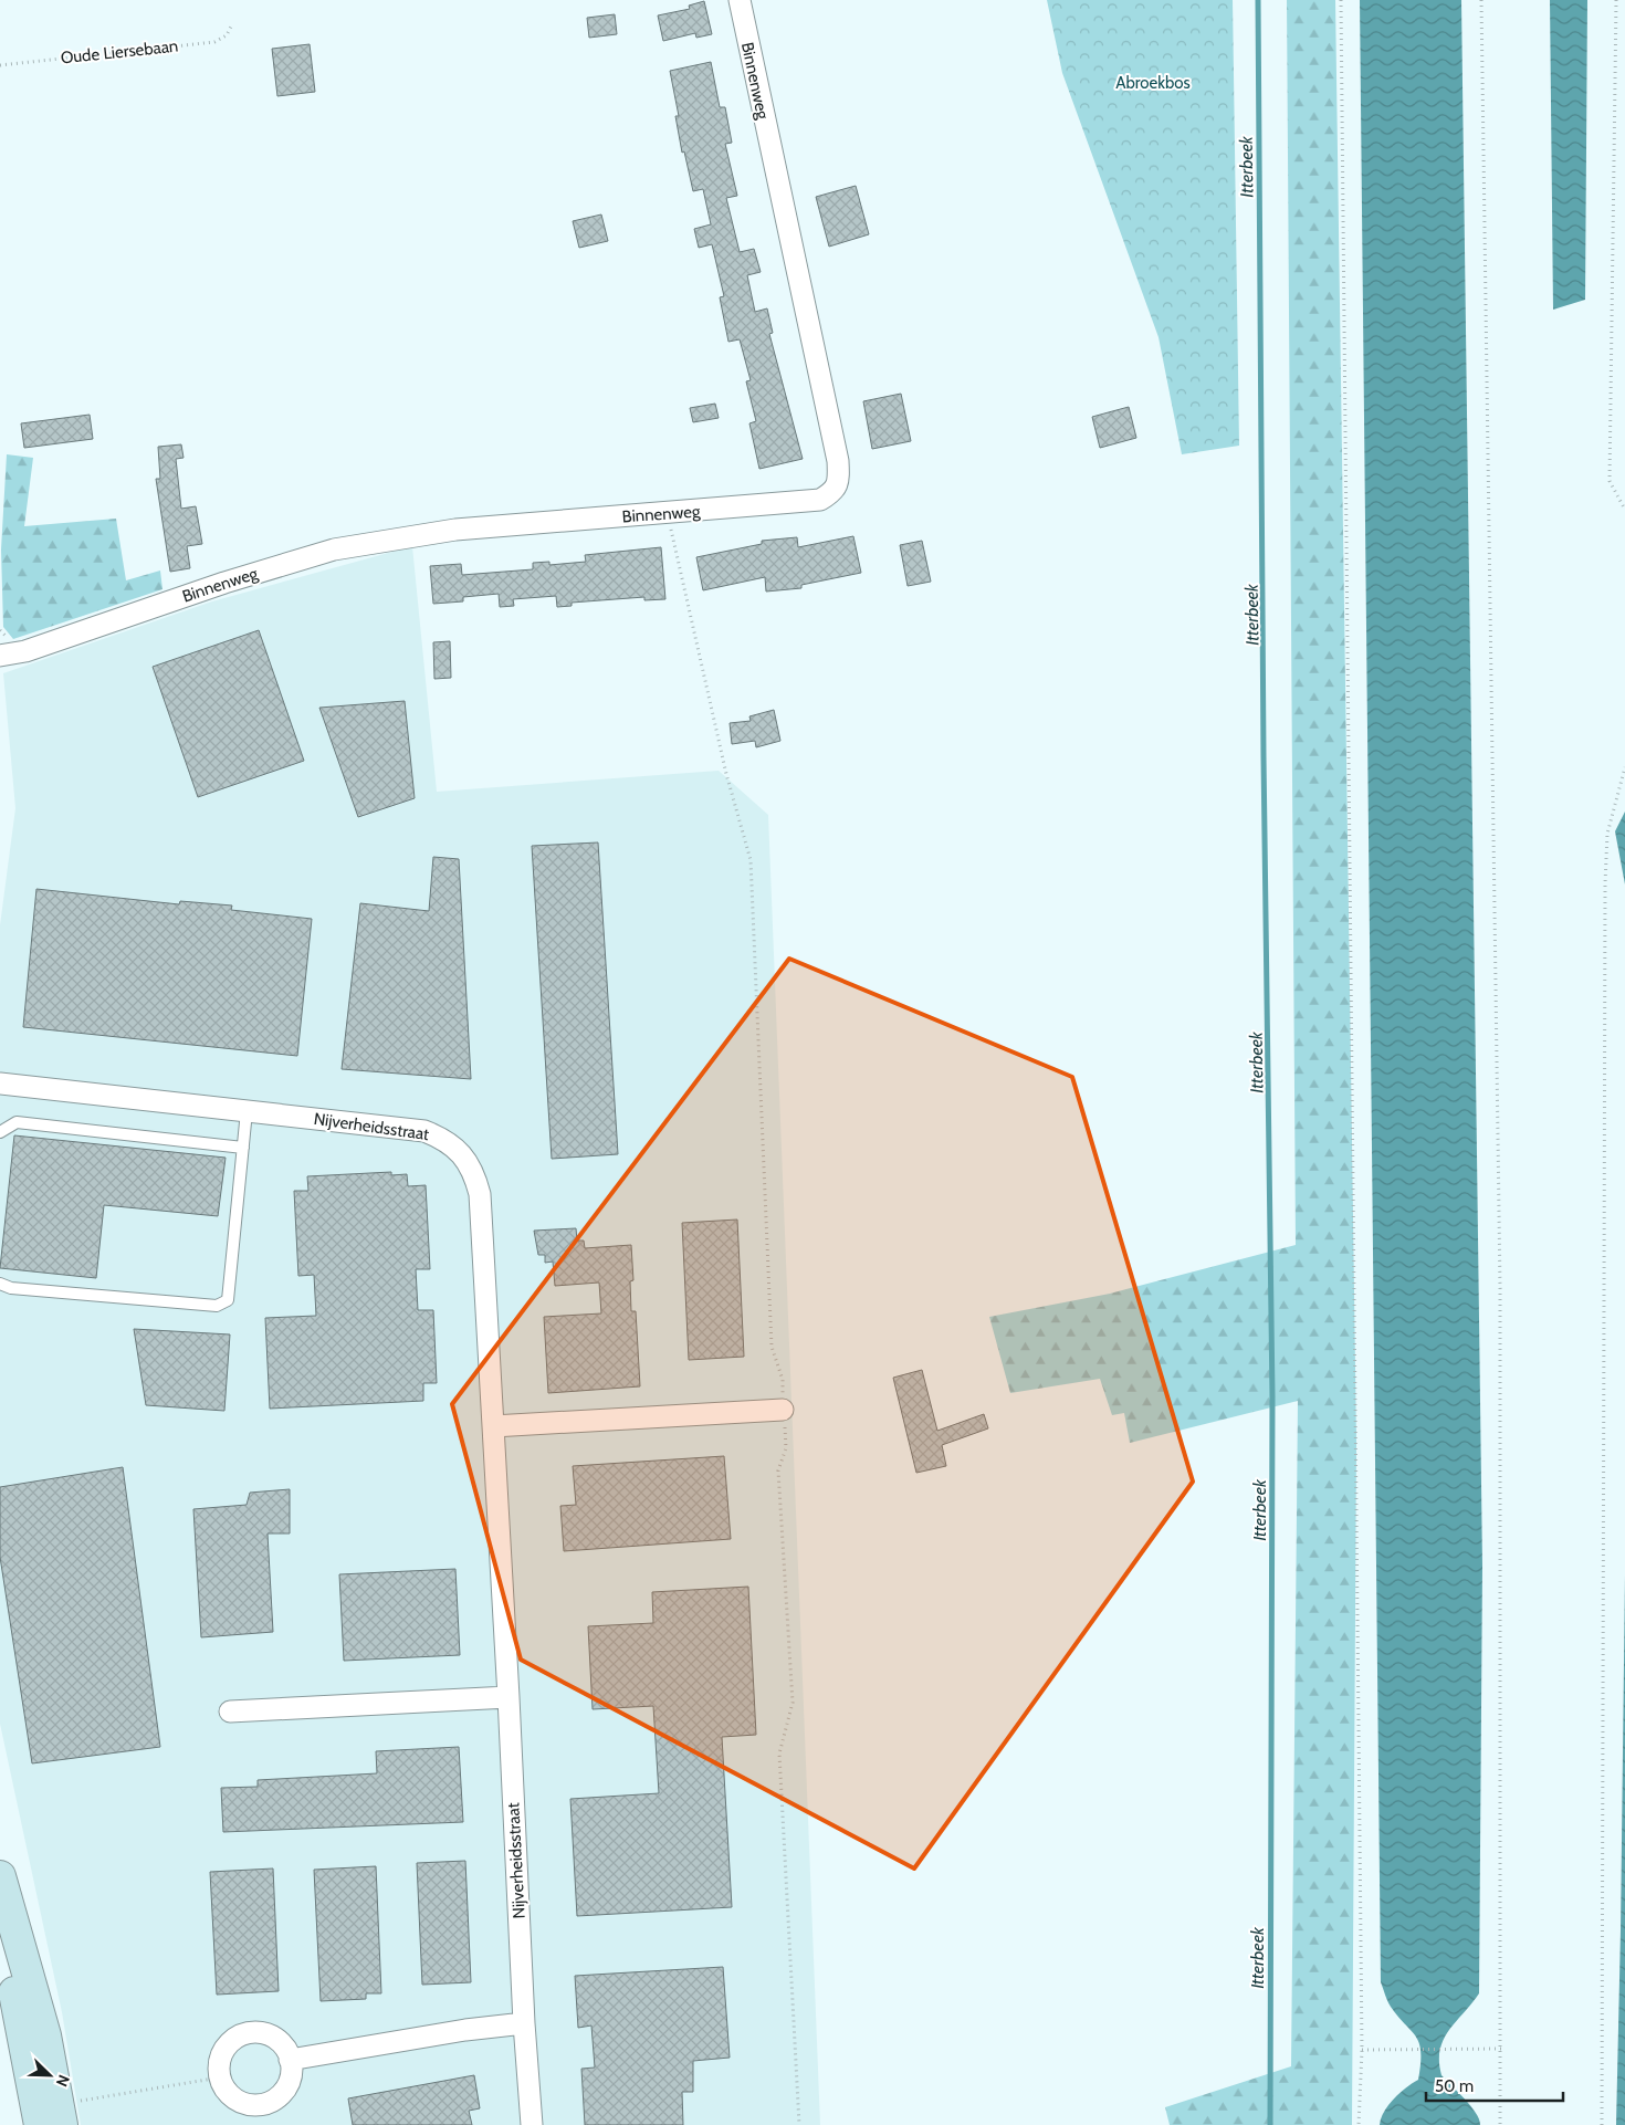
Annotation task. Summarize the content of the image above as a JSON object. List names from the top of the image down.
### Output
{
  "streets": {
    "street": ["Binnenweg", "Nijverheidsstraat"],
    "path": ["Oude Liersebaan"]
  },
  "water": ["Itterbeek"],
  "parks": ["Abroekbos"],
  "scale_bar": "50 m",
  "north": "bottom right"
}
